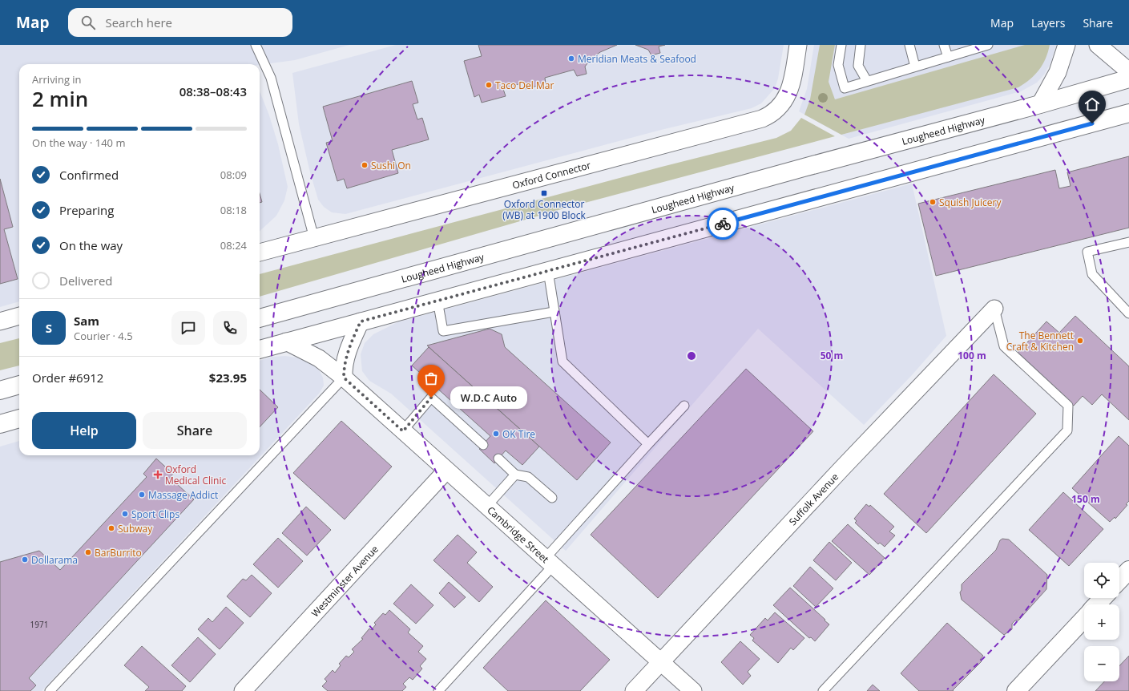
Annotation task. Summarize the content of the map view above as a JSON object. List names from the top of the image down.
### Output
{
  "streets": {
    "main road": ["Lougheed Highway"],
    "street": [
      "Oxford Connector",
      "Suffolk Avenue",
      "Cambridge Street",
      "Westminster Avenue"
    ]
  },
  "crossings": [
    ["Suffolk Avenue", "Cambridge Street"],
    ["Cambridge Street", "Westminster Avenue"]
  ],
  "places": {
    "other": [
      "Meridian Meats & Seafood",
      "Taco Del Mar",
      "Sushi On",
      "Squish Juicery",
      "The Bennett Craft & Kitchen",
      "W.D.C Auto",
      "OK Tire",
      "Massage Addict",
      "Sport Clips",
      "Subway",
      "BarBurrito",
      "Dollarama"
    ],
    "transit": ["Oxford Connector (WB) at 1900 Block"],
    "health": ["Oxford Medical Clinic"]
  },
  "house_numbers": ["1971"],
  "page": {
    "header": "Map",
    "search": "Search here",
    "nav": ["Map", "Layers", "Share"],
    "heading": ["2 min", "Arriving in", "08:38–08:43"],
    "panel": [
      "Sam",
      "Courier · 4.5",
      "Order #6912",
      "$23.95"
    ],
    "bar": "On the way · 140 m",
    "list": [
      ["Confirmed", "08:09"],
      ["Preparing", "08:18"],
      ["On the way", "08:24"],
      "Delivered"
    ],
    "round": "S",
    "bubble": "W.D.C Auto",
    "buttons": ["Help", "Share"],
    "map_buttons": ["+", "−"]
  },
  "rings": ["50 m", "100 m", "150 m"]
}
